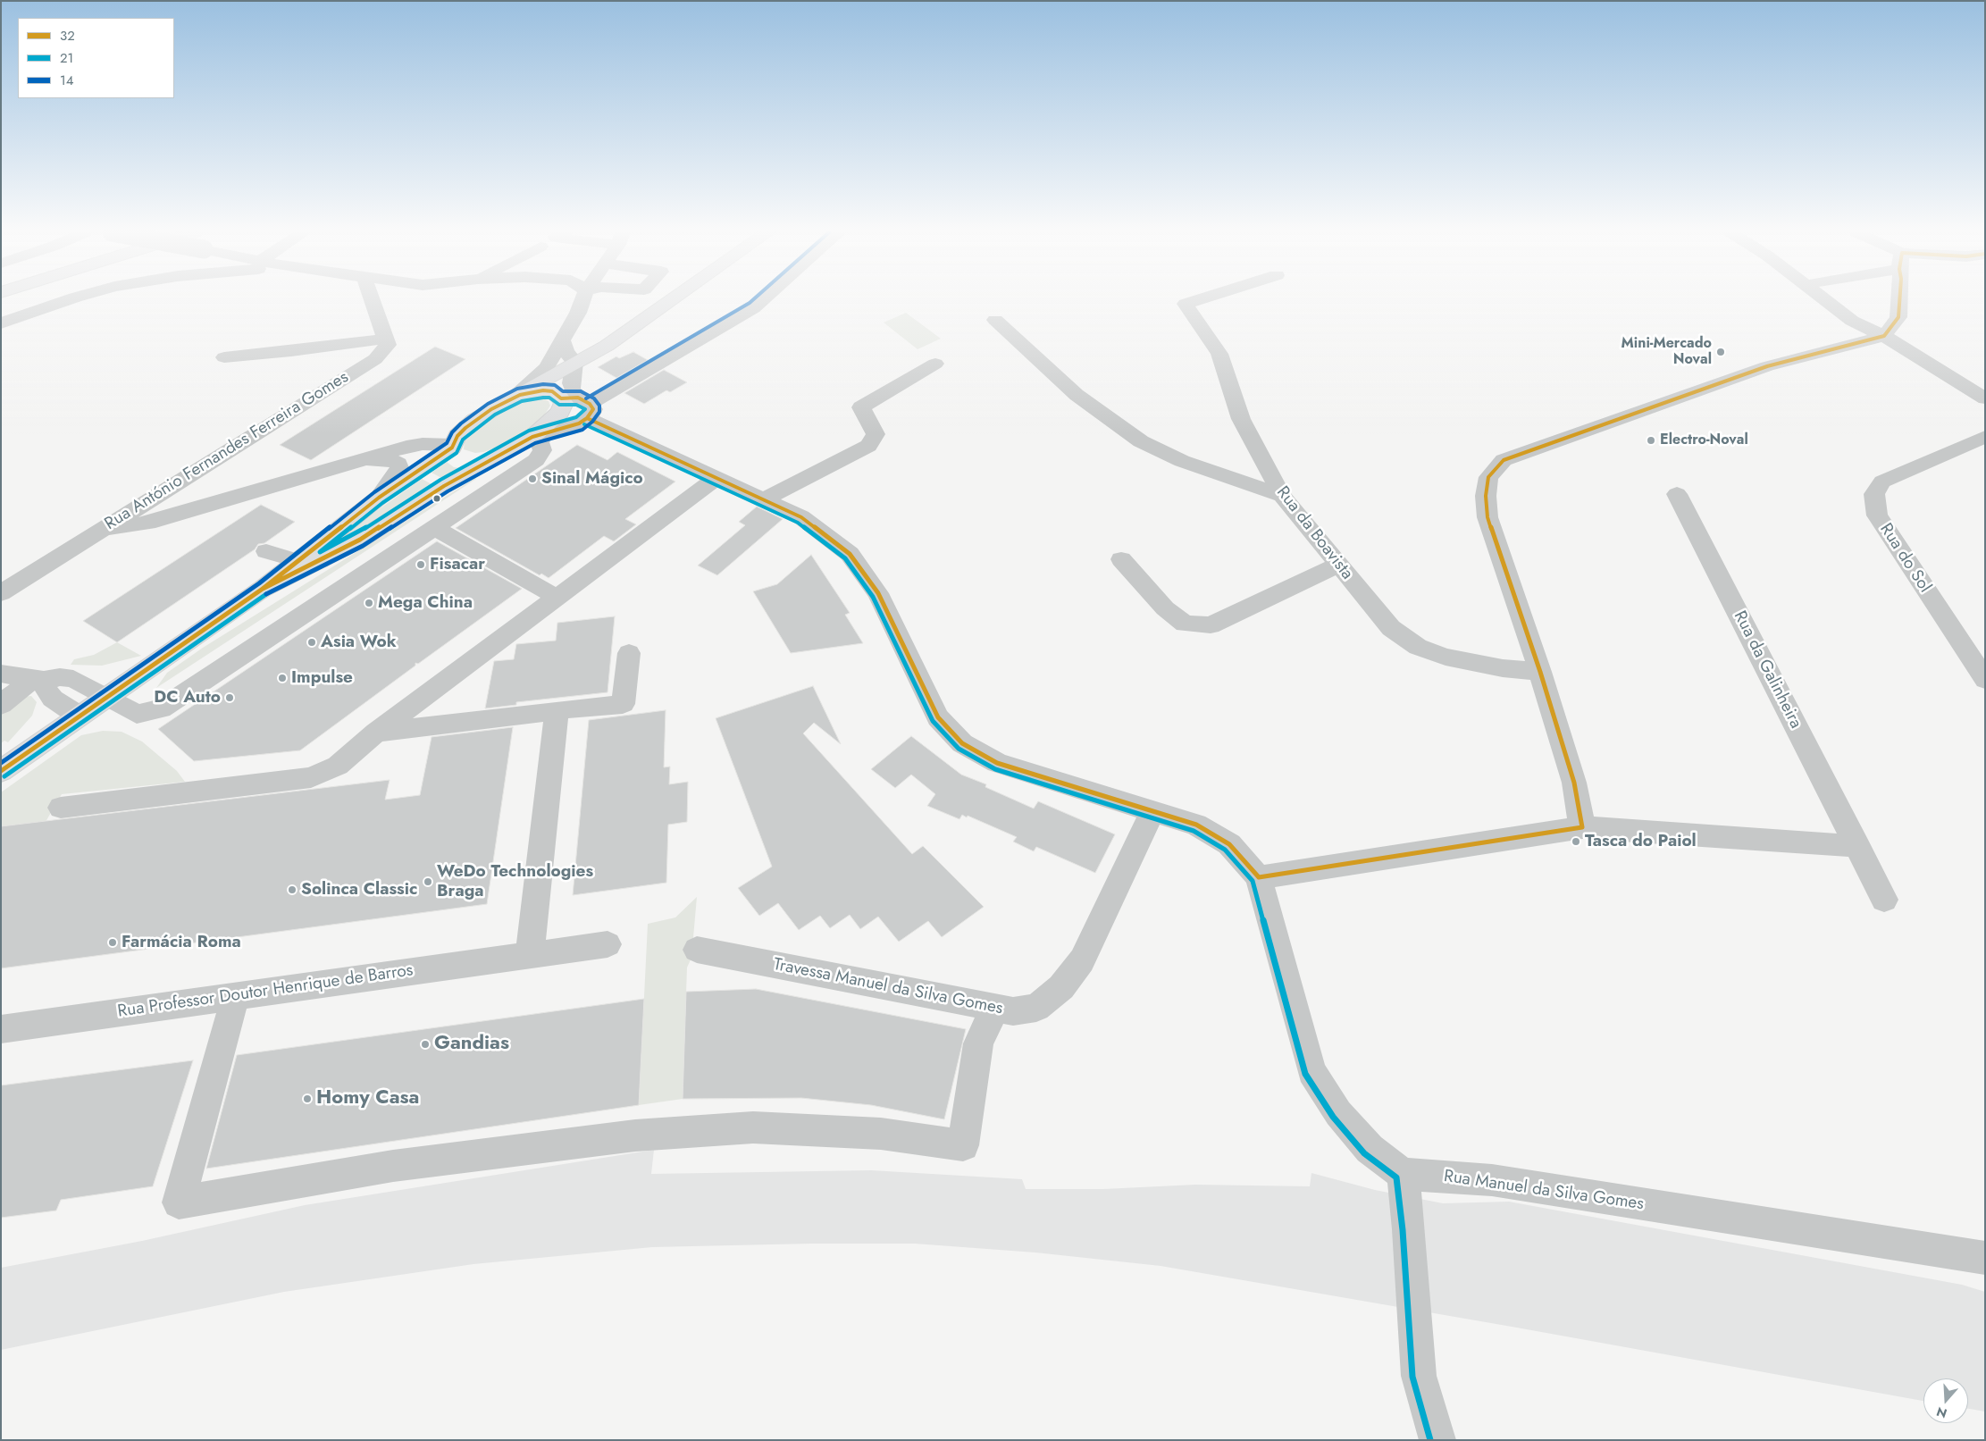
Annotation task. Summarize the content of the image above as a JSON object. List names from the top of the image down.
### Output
{
  "streets": {
    "street": [
      "Rua António Fernandes Ferreira Gomes",
      "Rua da Boavista",
      "Rua do Sol",
      "Rua da Galinheira",
      "Travessa Manuel da Silva Gomes",
      "Rua Professor Doutor Henrique de Barros",
      "Rua Manuel da Silva Gomes"
    ]
  },
  "places": [
    "Mini-Mercado Noval",
    "Electro-Noval",
    "Sinal Mágico",
    "Fisacar",
    "Mega China",
    "Asia Wok",
    "Impulse",
    "DC Auto",
    "Tasca do Paiol",
    "WeDo Technologies Braga",
    "Solinca Classic",
    "Farmácia Roma",
    "Gandias",
    "Homy Casa"
  ],
  "lines": ["transit line 32", "transit line 14", "transit line 21"],
  "legend": ["32", "21", "14"],
  "north": "bottom"
}
